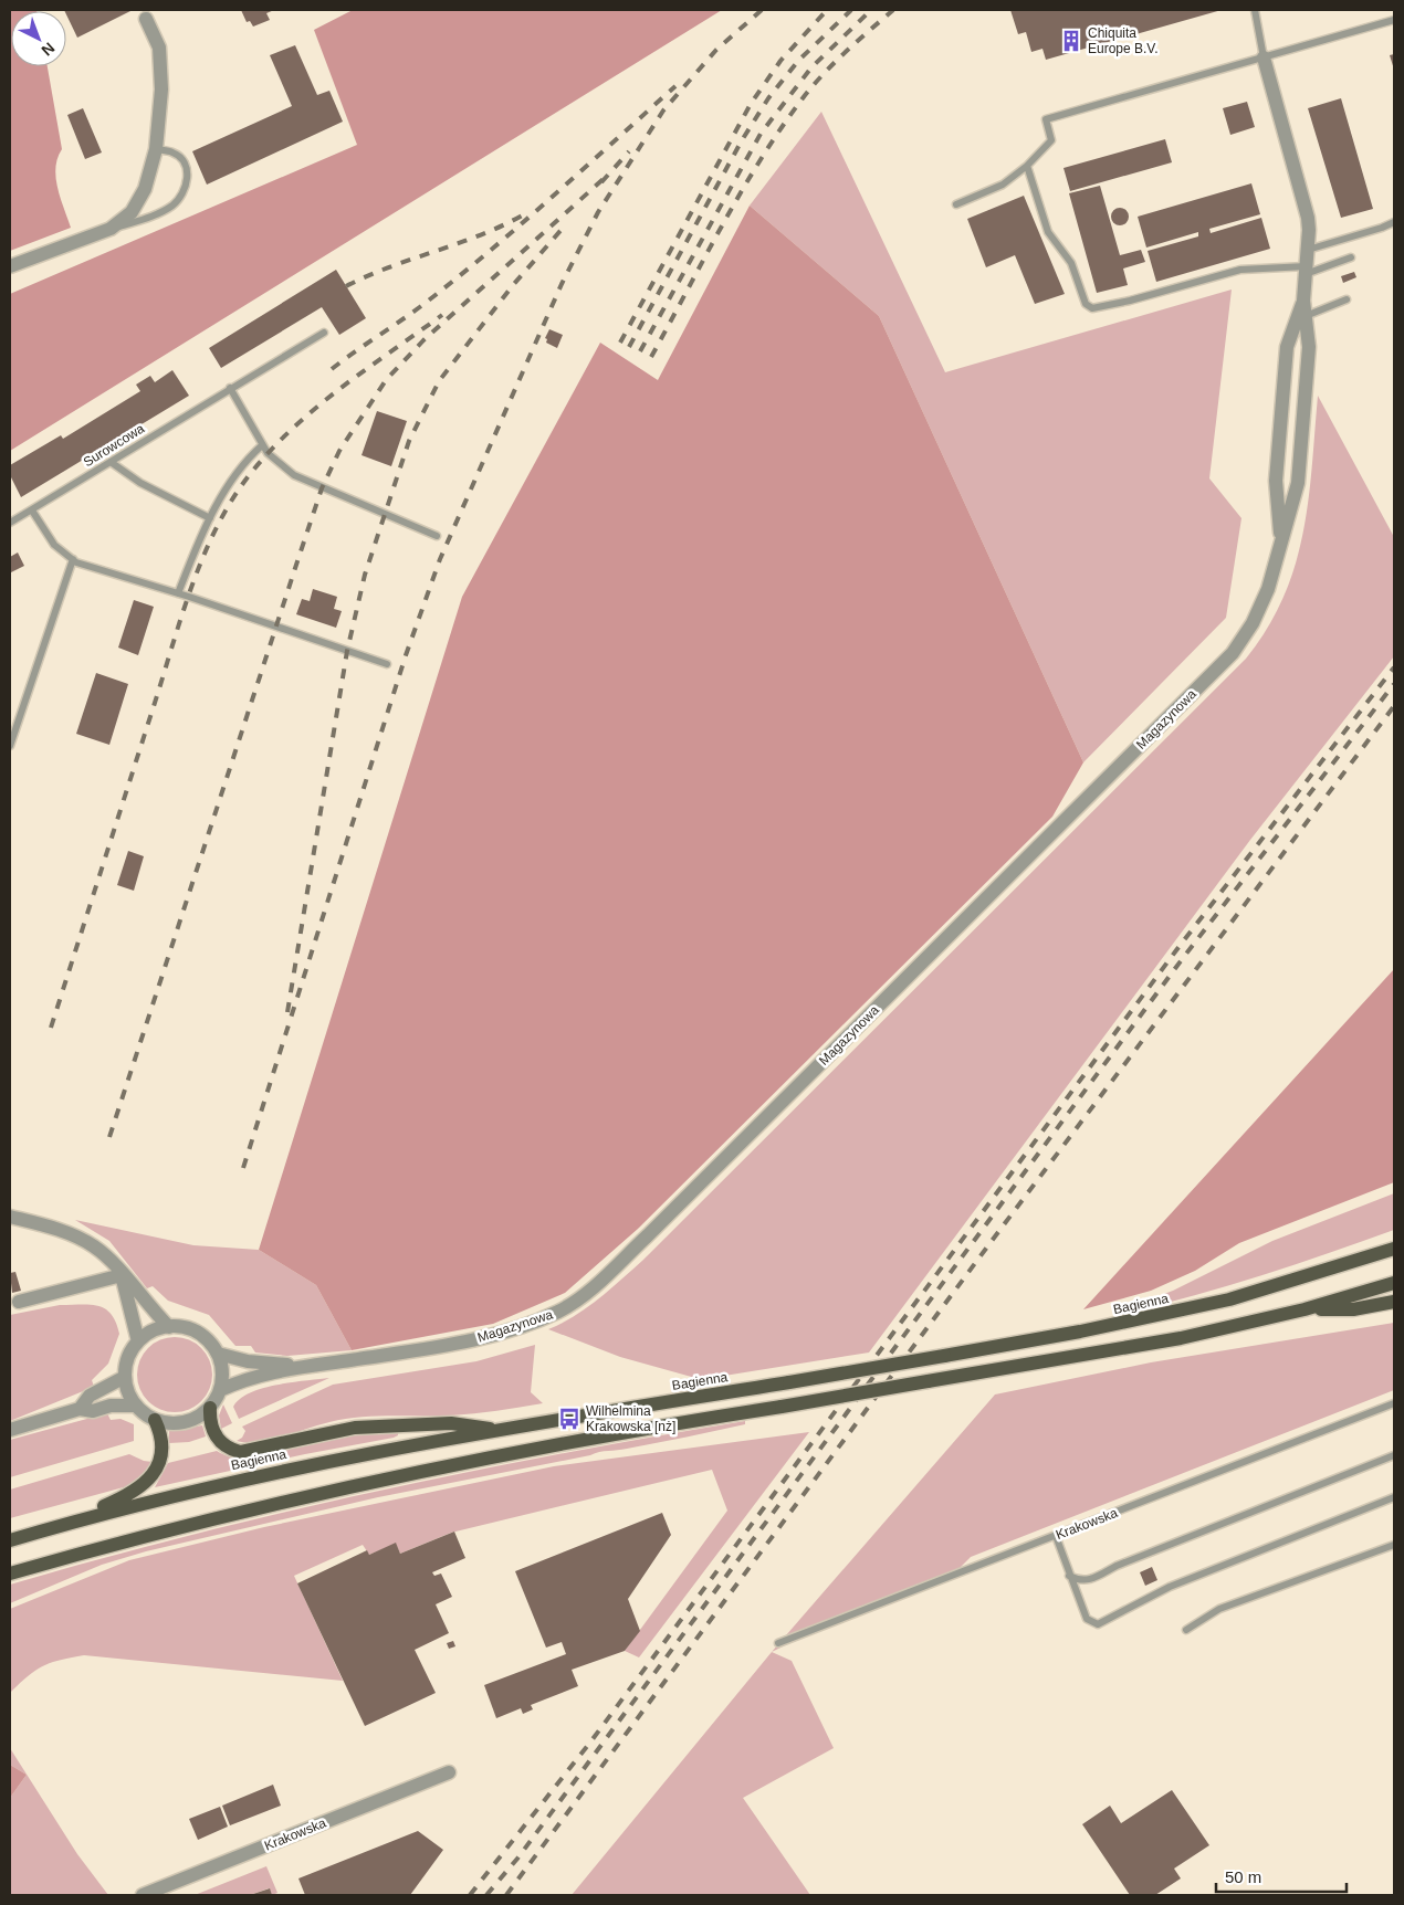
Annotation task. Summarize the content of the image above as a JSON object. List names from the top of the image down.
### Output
{
  "streets": {
    "main road": ["Bagienna"],
    "street": ["Magazynowa", "Krakowska"],
    "lane": ["Surowcowa"]
  },
  "places": {
    "building": ["Chiquita Europe B.V."],
    "bus stop": ["Wilhelmina Krakowska [nż]"]
  },
  "scale_bar": "50 m",
  "north": "bottom right"
}
